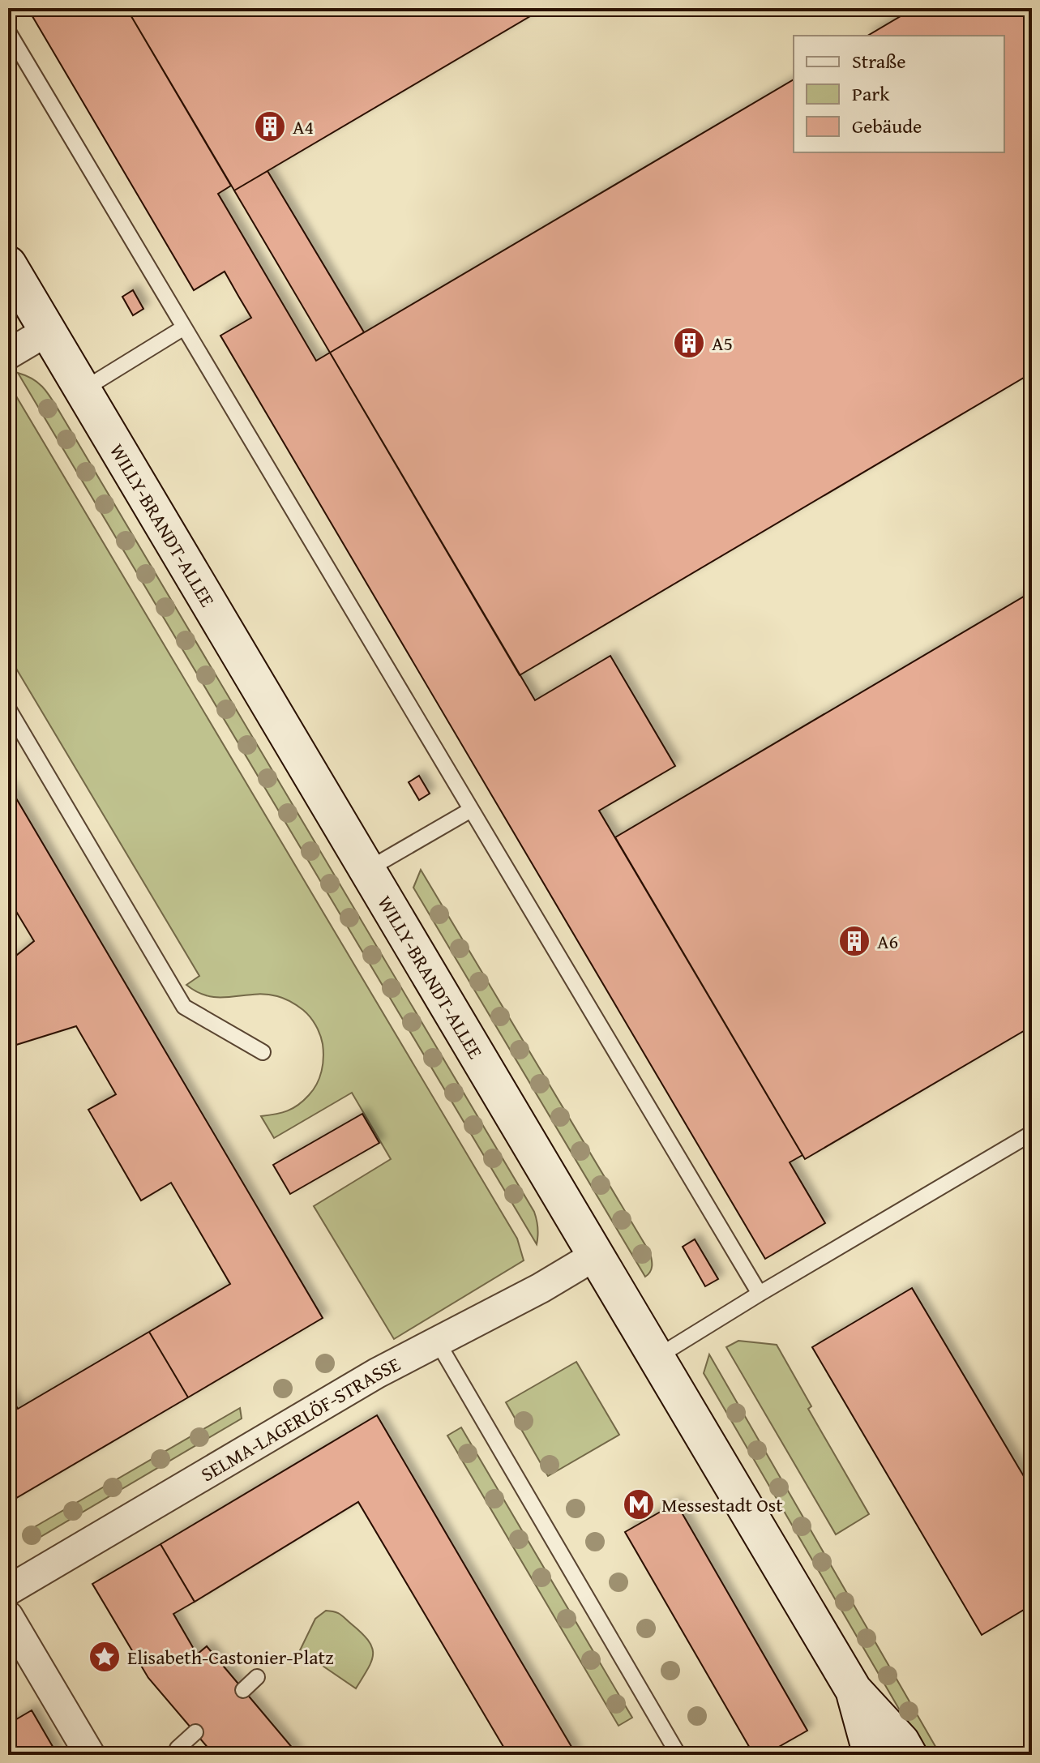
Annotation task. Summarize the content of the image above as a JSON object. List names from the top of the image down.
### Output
{
  "streets": {
    "main road": ["WILLY-BRANDT-ALLEE"],
    "street": ["SELMA-LAGERLÖF-STRASSE"]
  },
  "crossings": [
    ["WILLY-BRANDT-ALLEE", "SELMA-LAGERLÖF-STRASSE"]
  ],
  "places": {
    "building": ["A4", "A5", "A6"],
    "metro station": ["Messestadt Ost"],
    "place": ["Elisabeth-Castonier-Platz"]
  },
  "legend": ["Straße", "Park", "Gebäude"]
}
